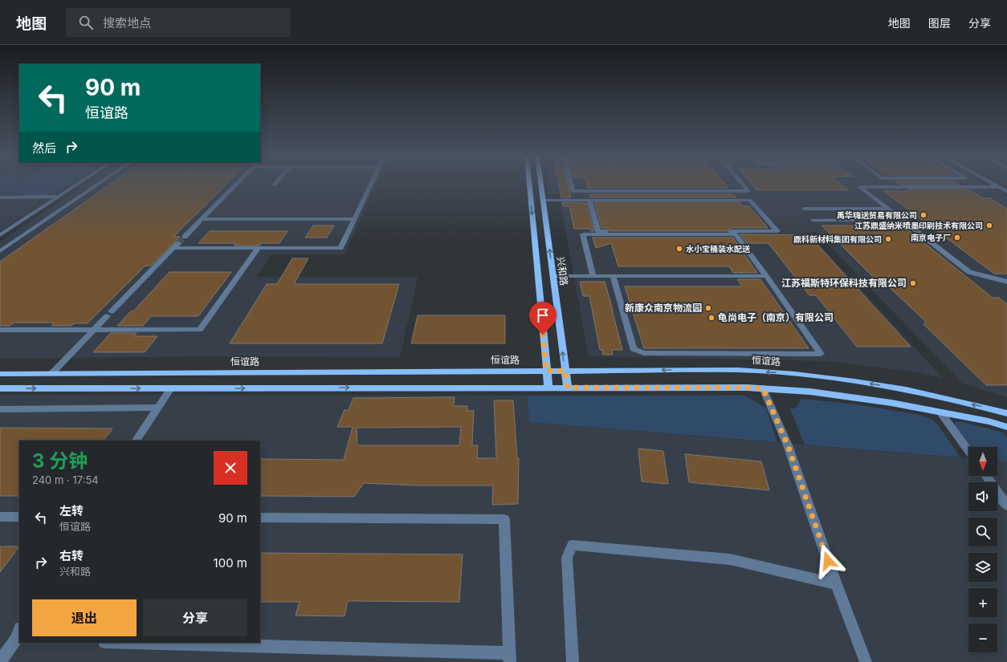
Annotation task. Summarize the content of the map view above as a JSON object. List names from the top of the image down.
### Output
{
  "streets": {
    "main road": ["兴和路", "恒谊路"]
  },
  "crossings": [
    ["兴和路", "恒谊路"]
  ],
  "places": [
    "禹华嗨送贸易有限公司",
    "江苏鼎盛纳米喷墨印刷技术有限公司",
    "南京电子厂",
    "鼎科新材料集团有限公司",
    "水小宝桶装水配送",
    "江苏福斯特环保科技有限公司",
    "新康众南京物流园",
    "龟尚电子（南京）有限公司"
  ],
  "north": "bottom",
  "page": {
    "header": "地图",
    "search": "搜索地点",
    "nav": ["地图", "图层", "分享"],
    "turn": ["90 m", "恒谊路"],
    "then": "然后",
    "heading": ["3 分钟", "240 m · 17:54"],
    "map_buttons": ["+", "−"],
    "list": [
      {
        "name": "左转",
        "note": "恒谊路",
        "value": "90 m"
      },
      {
        "name": "右转",
        "note": "兴和路",
        "value": "100 m"
      }
    ],
    "buttons": ["退出", "分享"]
  }
}
